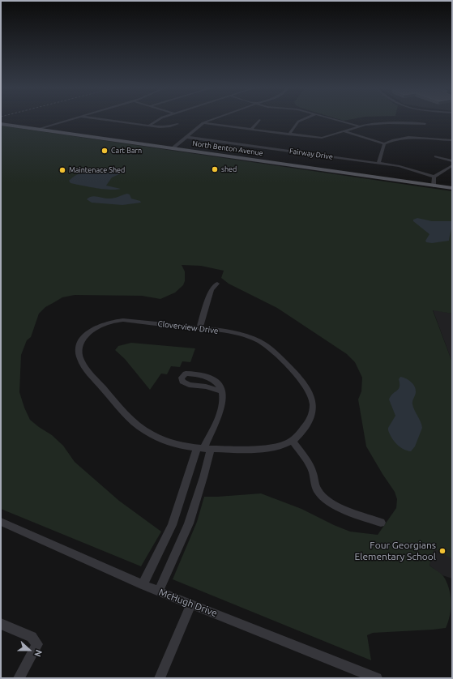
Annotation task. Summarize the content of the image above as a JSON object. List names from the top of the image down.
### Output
{
  "streets": {
    "main road": ["North Benton Avenue"],
    "street": ["Fairway Drive", "Cloverview Drive", "McHugh Drive"]
  },
  "places": [
    "Cart Barn",
    "shed",
    "Maintenace Shed",
    "Four Georgians Elementary School"
  ],
  "north": "right"
}
